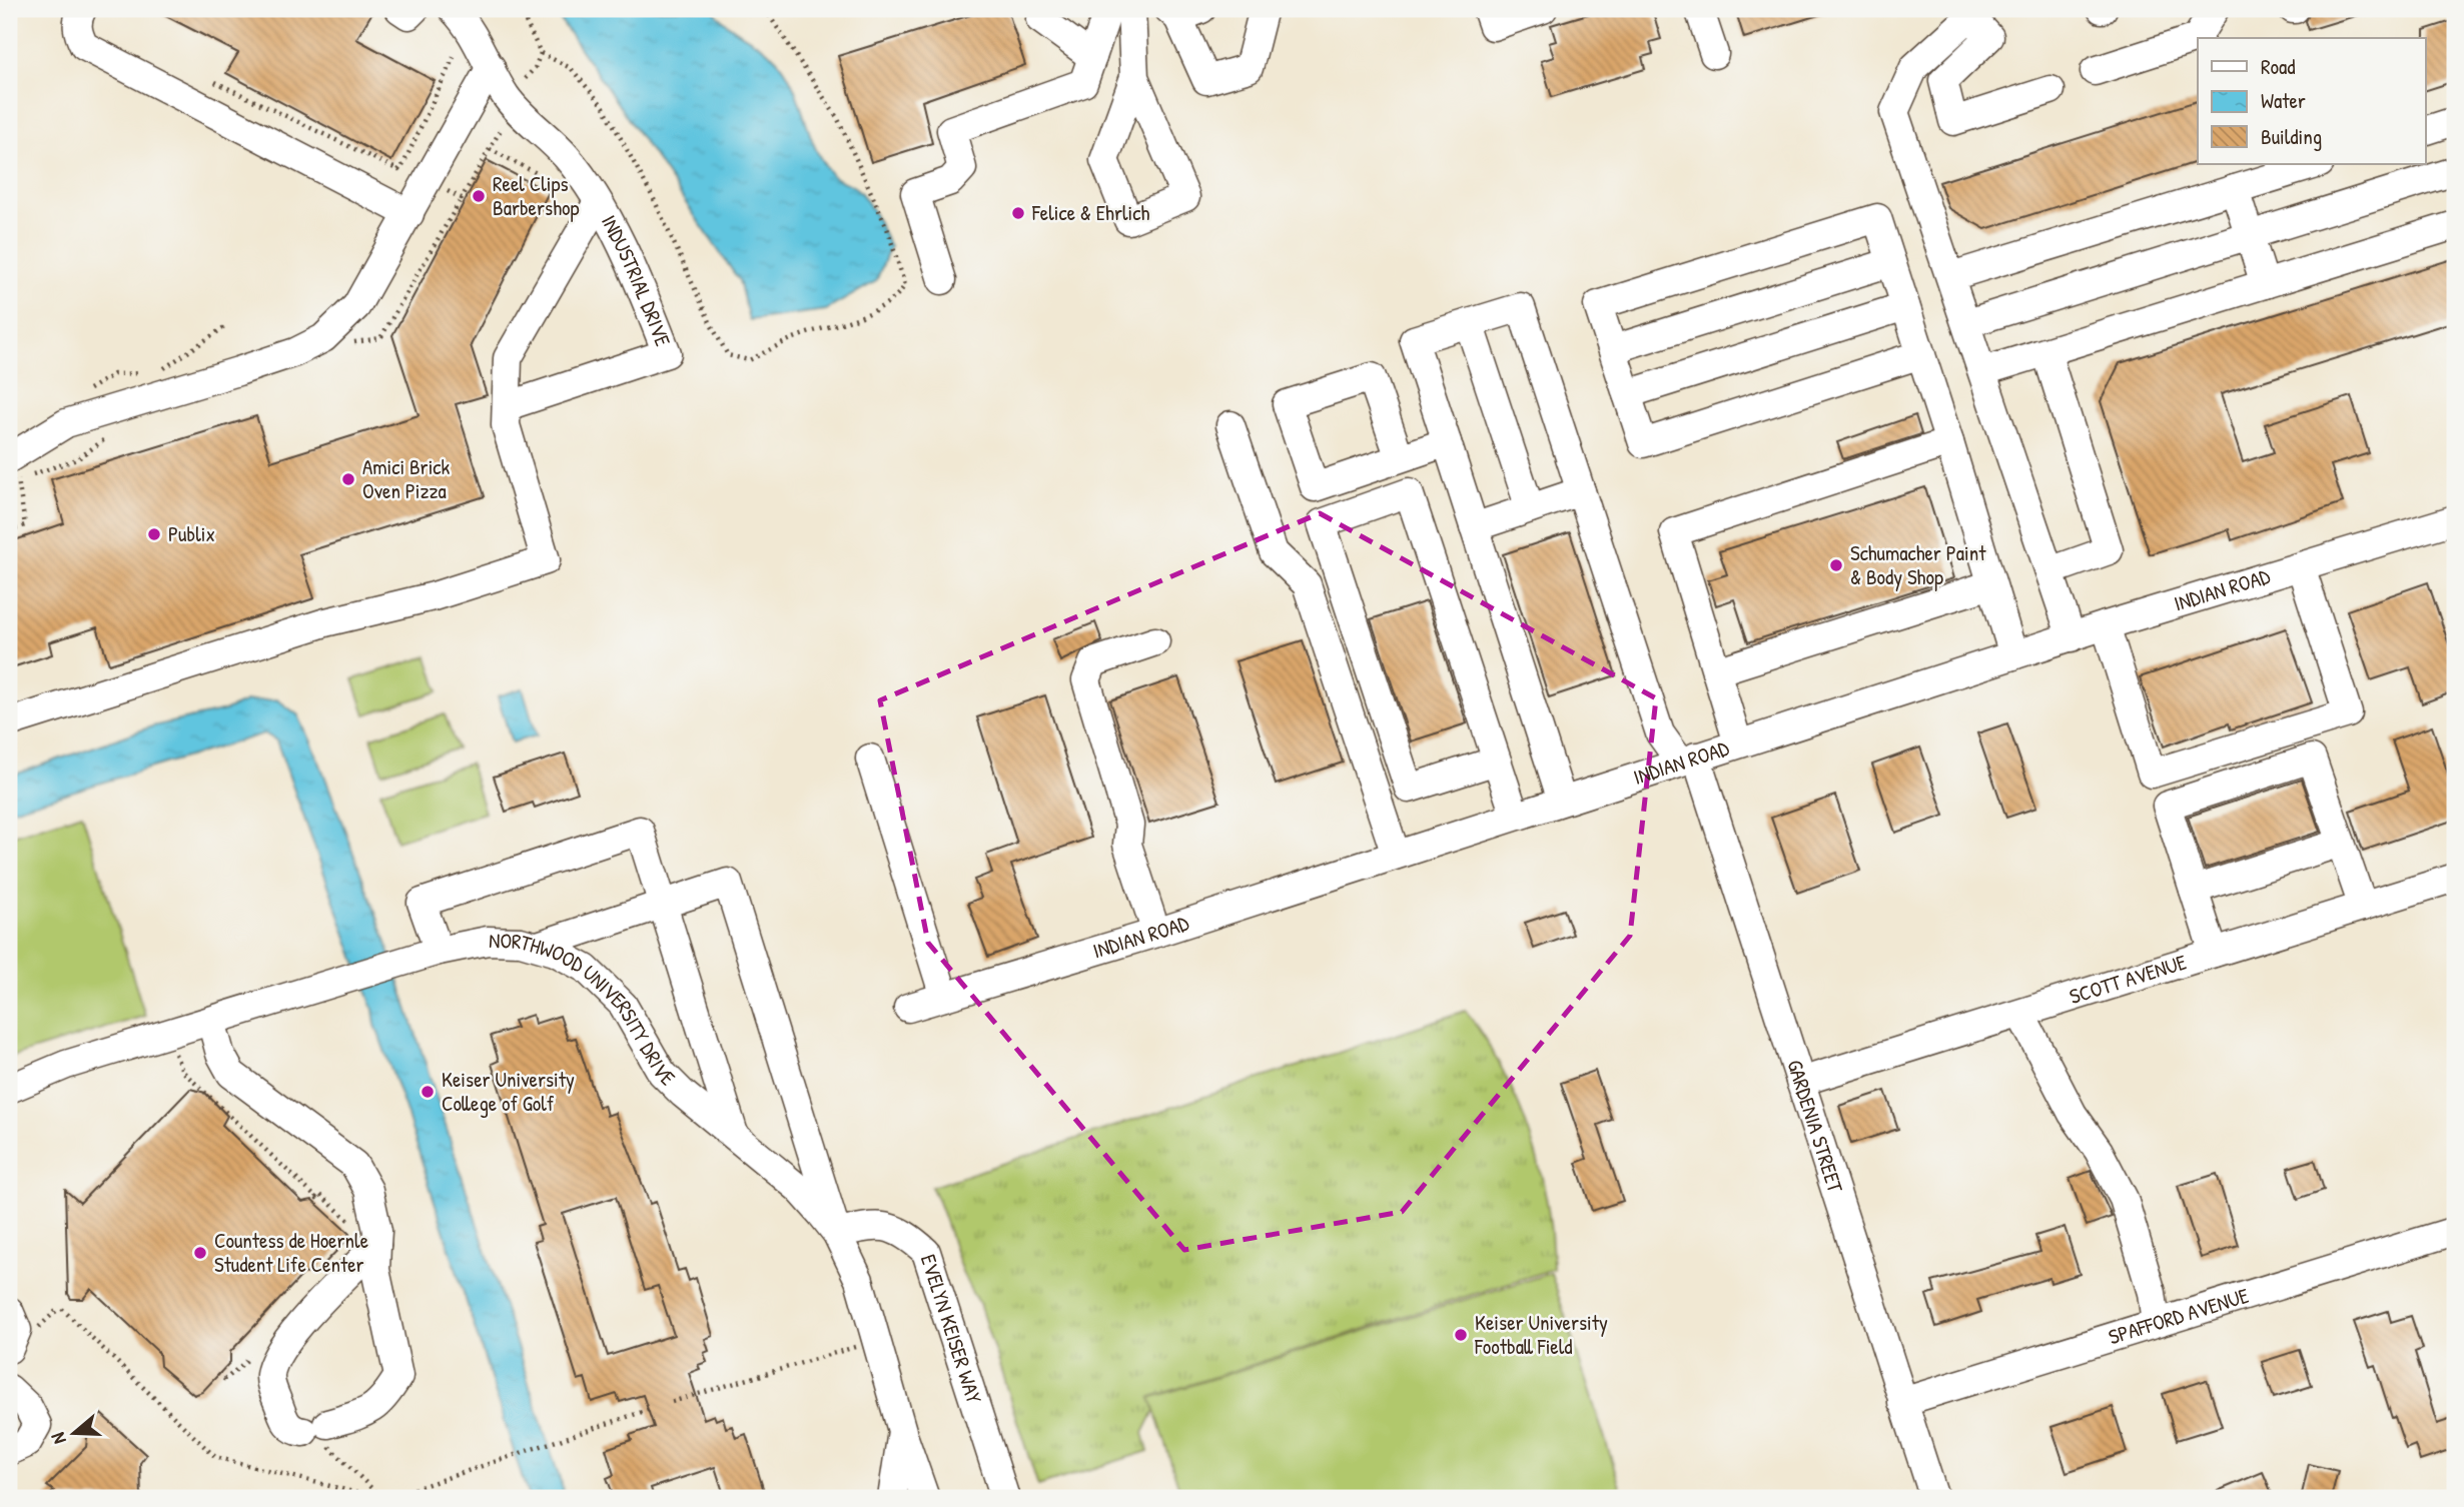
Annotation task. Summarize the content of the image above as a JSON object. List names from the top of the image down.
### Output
{
  "streets": {
    "street": [
      "INDUSTRIAL DRIVE",
      "INDIAN ROAD",
      "SCOTT AVENUE",
      "NORTHWOOD UNIVERSITY DRIVE",
      "GARDENIA STREET",
      "SPAFFORD AVENUE",
      "EVELYN KEISER WAY"
    ]
  },
  "crossings": [
    ["INDIAN ROAD", "GARDENIA STREET"],
    ["SCOTT AVENUE", "GARDENIA STREET"],
    ["NORTHWOOD UNIVERSITY DRIVE", "EVELYN KEISER WAY"],
    ["GARDENIA STREET", "SPAFFORD AVENUE"]
  ],
  "places": [
    "Reel Clips Barbershop",
    "Felice & Ehrlich",
    "Amici Brick Oven Pizza",
    "Publix",
    "Schumacher Paint & Body Shop",
    "Keiser University College of Golf",
    "Countess de Hoernle Student Life Center",
    "Keiser University Football Field"
  ],
  "legend": ["Road", "Water", "Building"],
  "north": "left"
}
